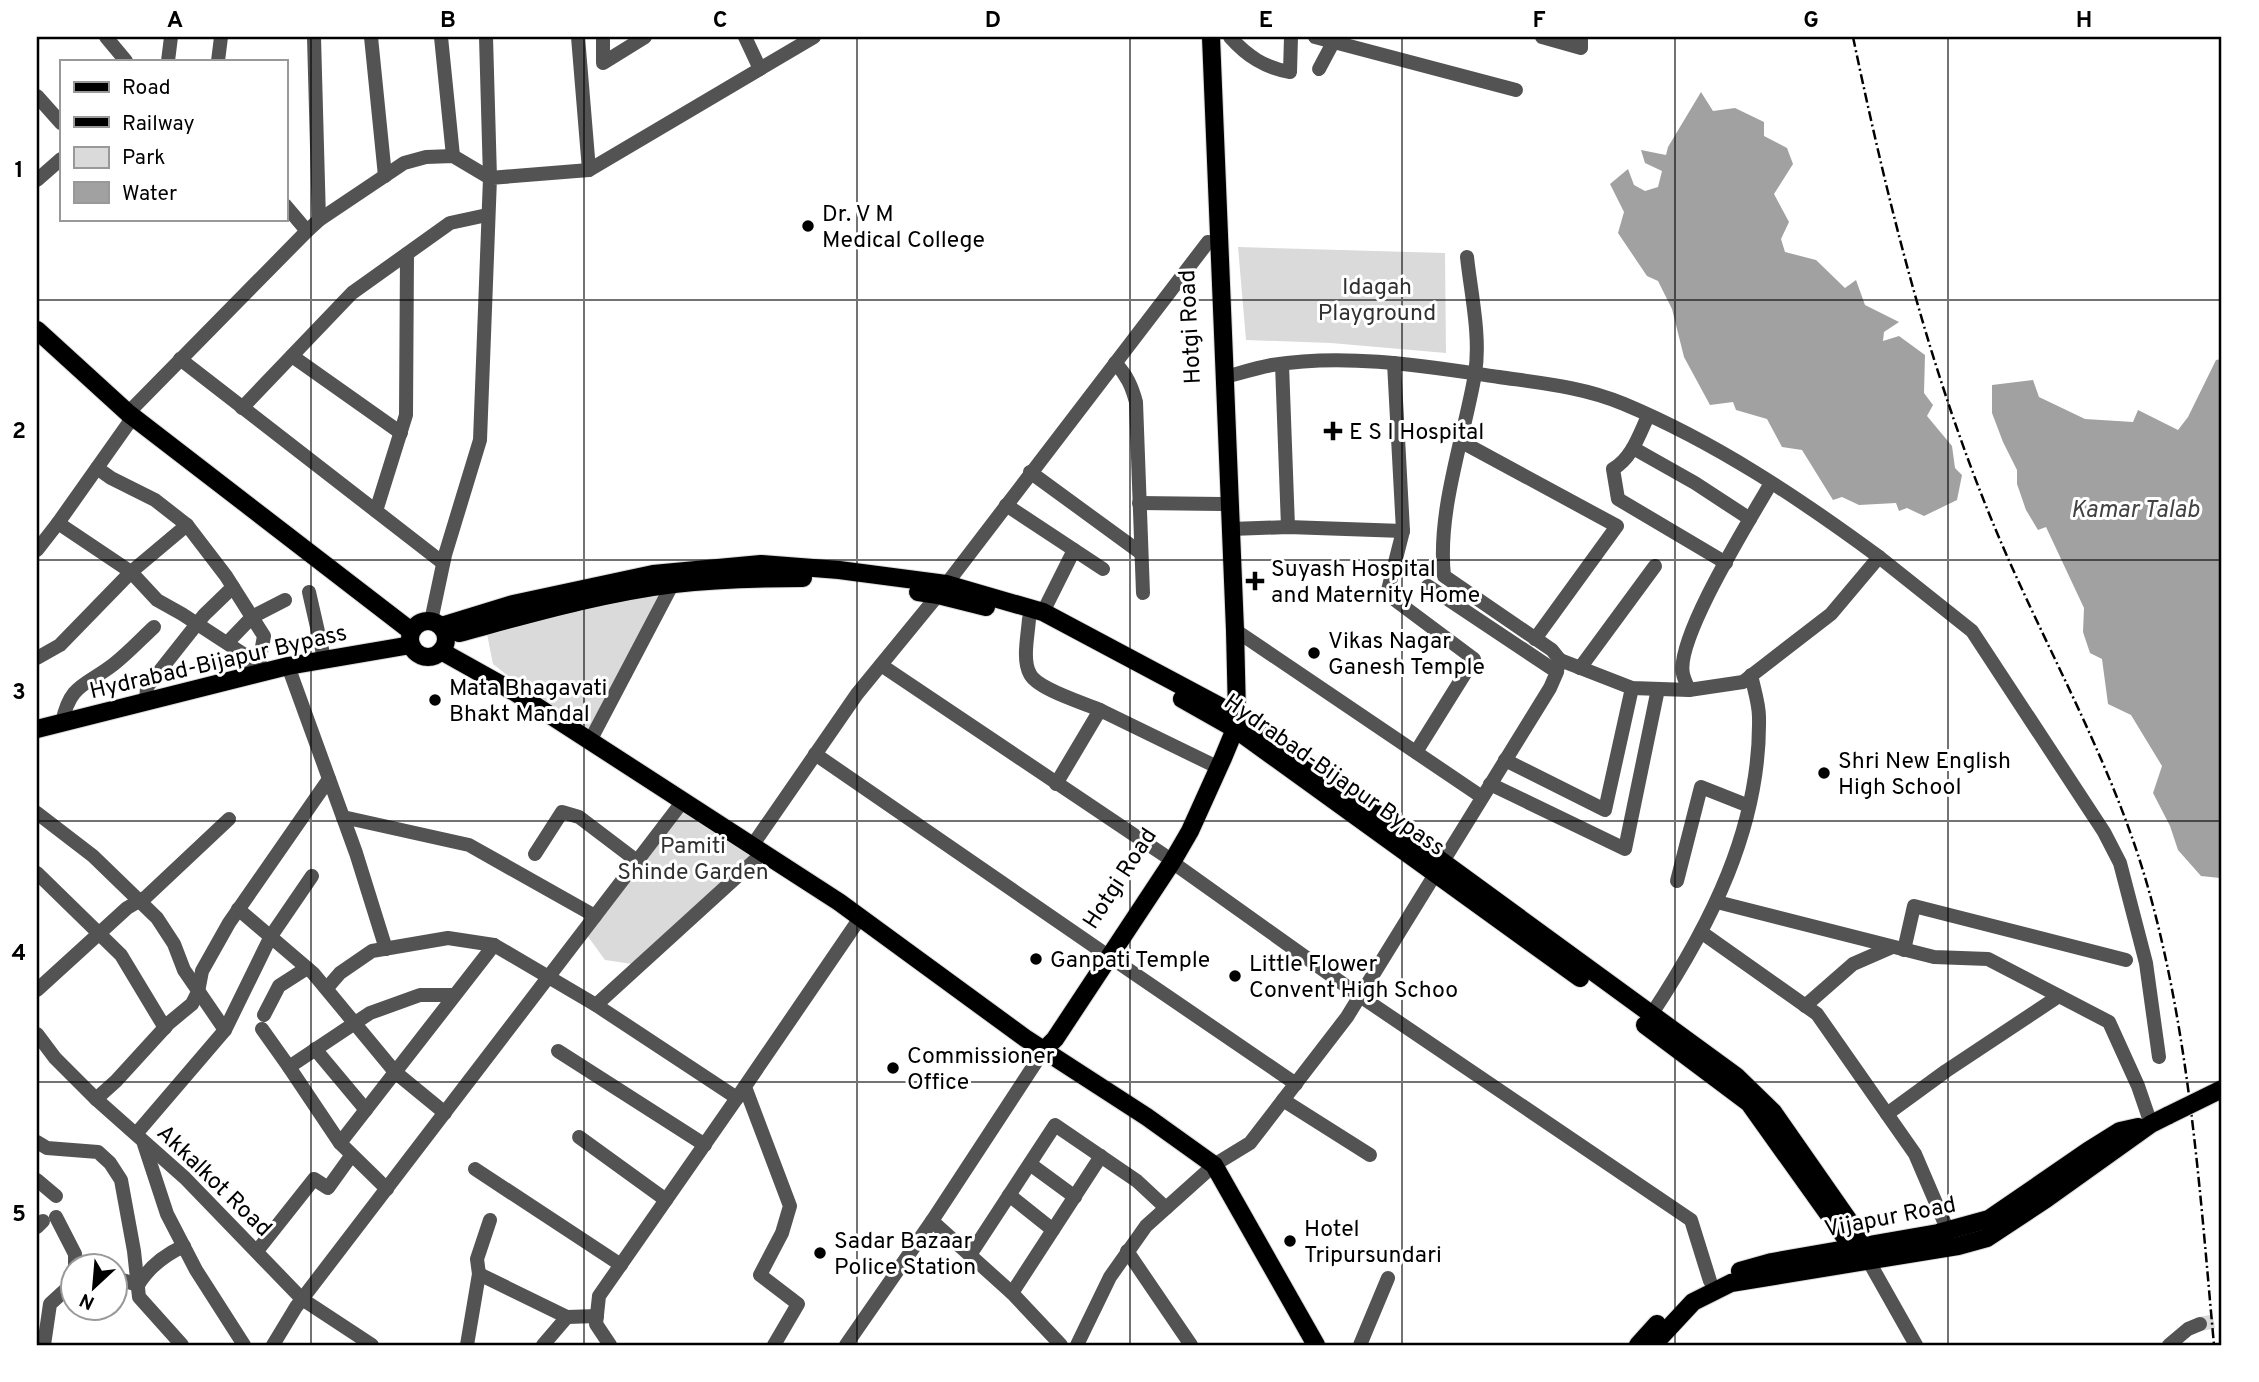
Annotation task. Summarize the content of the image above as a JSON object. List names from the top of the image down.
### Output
{
  "streets": {
    "main road": ["Hotgi Road", "Hydrabad-Bijapur Bypass", "Vijapur Road"],
    "street": ["Akkalkot Road"]
  },
  "crossings": [
    ["Hotgi Road", "Hydrabad-Bijapur Bypass"],
    ["Hydrabad-Bijapur Bypass", "Vijapur Road"]
  ],
  "water": ["Kamar Talab"],
  "parks": ["Idagah Playground", "Pamiti Shinde Garden"],
  "places": {
    "other": [
      "Dr. V M Medical College",
      "Vikas Nagar Ganesh Temple",
      "Mata Bhagavati Bhakt Mandal",
      "Shri New English High School",
      "Ganpati Temple",
      "Little Flower Convent High Schoo",
      "Commissioner Office",
      "Hotel Tripursundari",
      "Sadar Bazaar Police Station"
    ],
    "health": ["E S I Hospital", "Suyash Hospital and Maternity Home"]
  },
  "legend": [
    "Road",
    "Railway",
    "Park",
    "Water"
  ],
  "north": "bottom left",
  "grid": {
    "columns": [
      "A",
      "B",
      "C",
      "D",
      "E",
      "F",
      "G",
      "H"
    ],
    "rows": [
      "1",
      "2",
      "3",
      "4",
      "5"
    ]
  }
}
